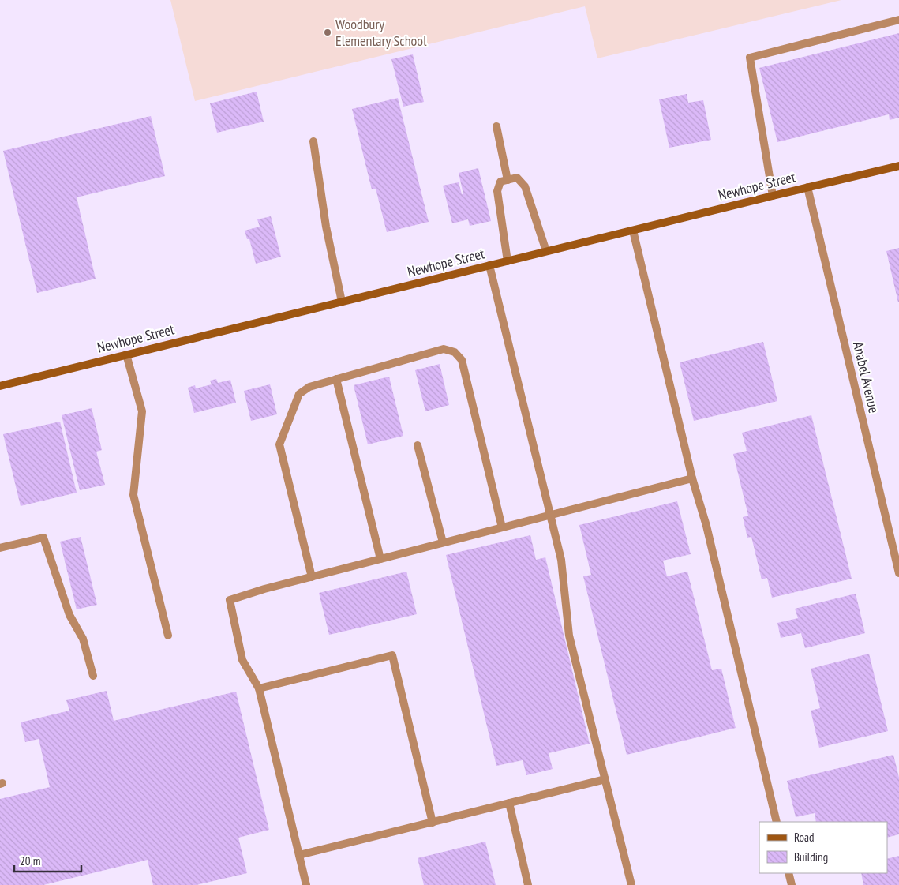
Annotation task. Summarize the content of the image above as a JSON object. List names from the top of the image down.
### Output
{
  "streets": {
    "street": ["Newhope Street", "Anabel Avenue"]
  },
  "crossings": [
    ["Newhope Street", "Anabel Avenue"]
  ],
  "places": ["Woodbury Elementary School"],
  "legend": ["Road", "Building"],
  "scale_bar": "20 m"
}
